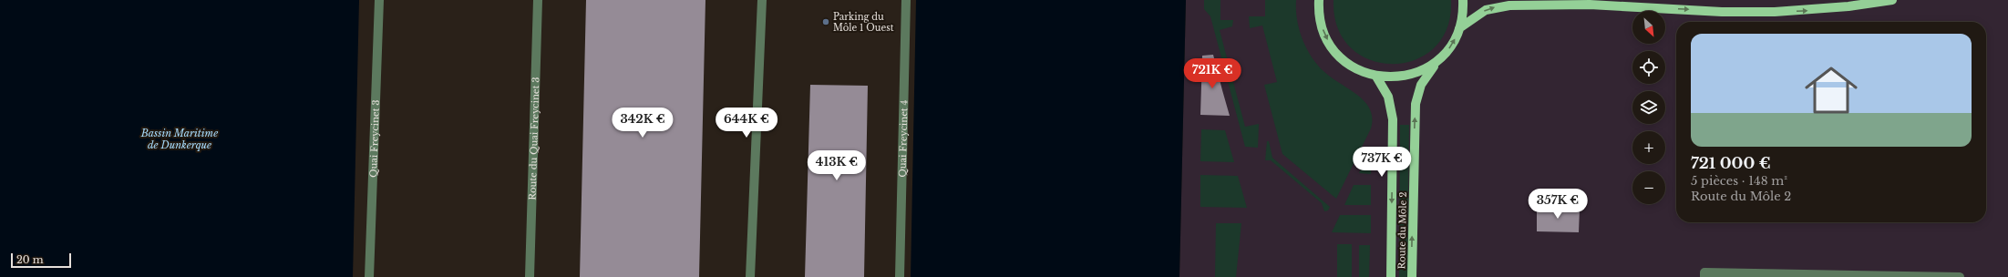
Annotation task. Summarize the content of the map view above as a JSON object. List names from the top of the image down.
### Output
{
  "streets": {
    "main road": ["Route du Môle 2"],
    "street": ["Quai Freycinet 3", "Route du Quai Freycinet 3", "Quai Freycinet 4"]
  },
  "water": ["Bassin Maritime de Dunkerque"],
  "places": ["Parking du Môle 1 Ouest"],
  "scale_bar": "20 m",
  "north": "bottom right",
  "page": {
    "map_buttons": ["+", "−"],
    "list": [
      {
        "name": "721 000 €",
        "note": "5 pièces · 148 m² · Route du Môle 2"
      }
    ],
    "price": [
      "721K €",
      "342K €",
      "644K €",
      "737K €",
      "413K €",
      "357K €"
    ],
    "scale": "20 m"
  }
}
